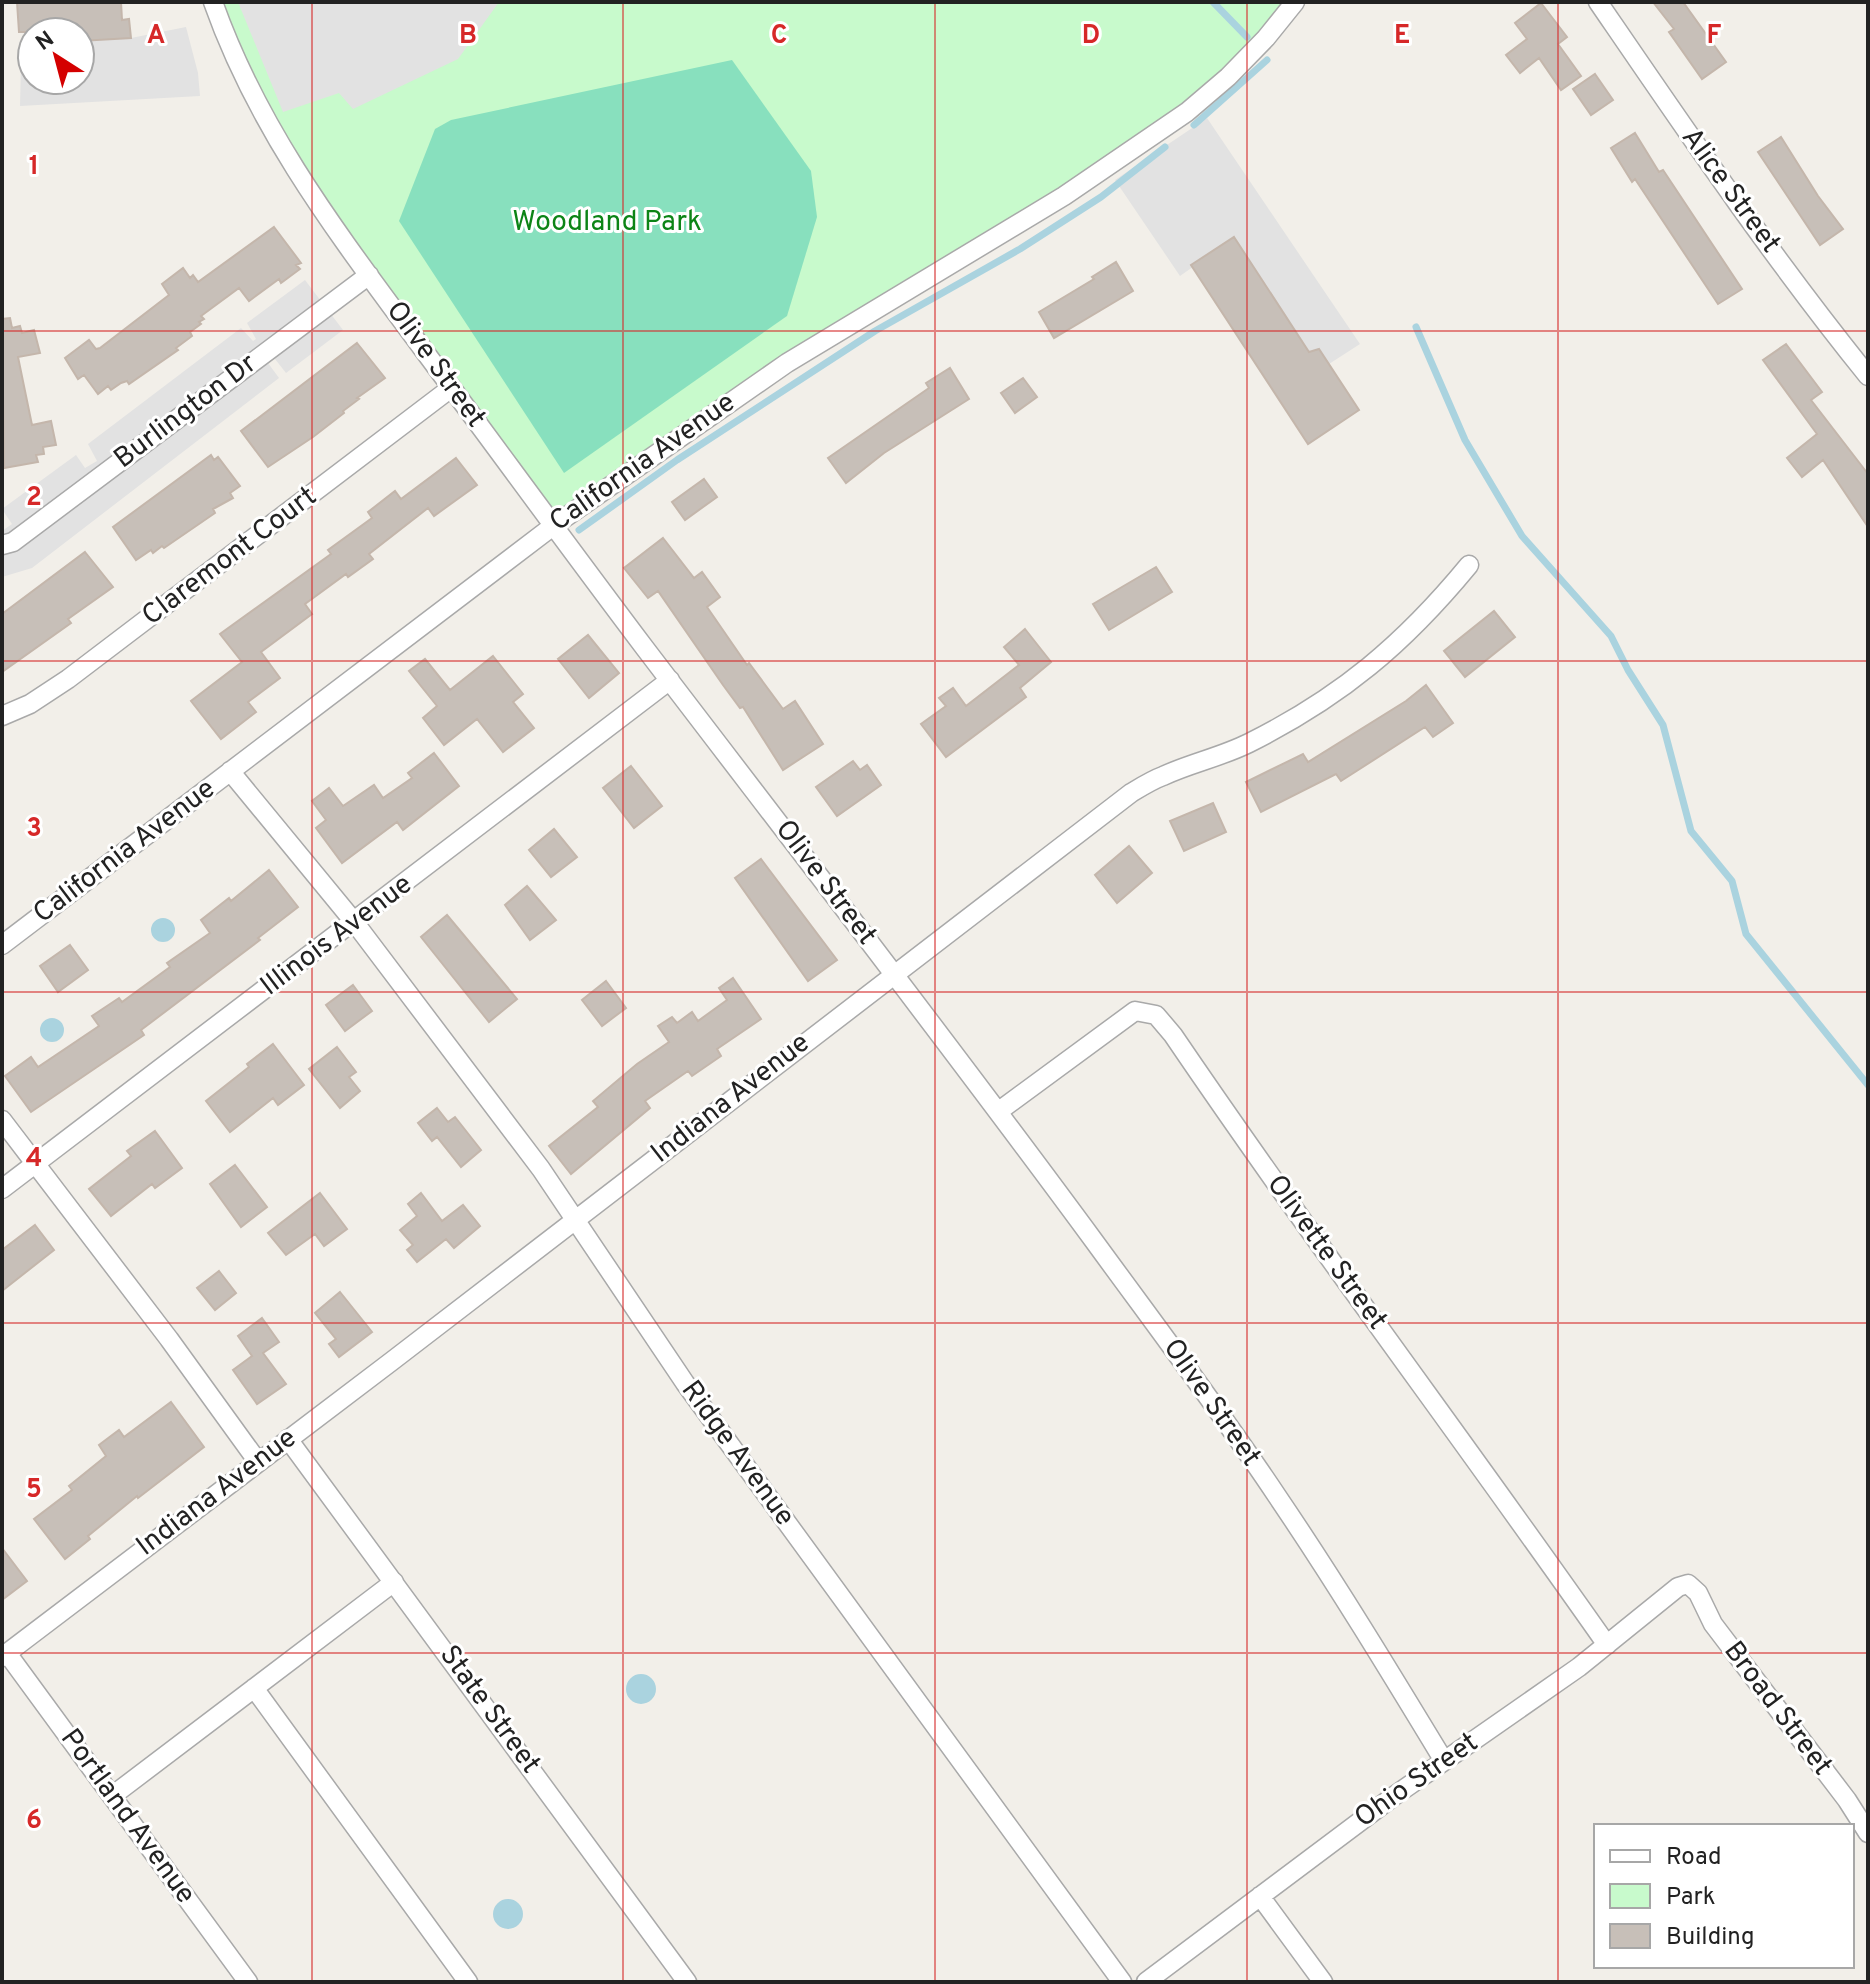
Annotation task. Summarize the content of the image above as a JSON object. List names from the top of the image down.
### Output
{
  "streets": {
    "street": [
      "Alice Street",
      "Olive Street",
      "Burlington Dr",
      "California Avenue",
      "Claremont Court",
      "Illinois Avenue",
      "Indiana Avenue",
      "Olivette Street",
      "Ridge Avenue",
      "Broad Street",
      "State Street",
      "Ohio Street",
      "Portland Avenue"
    ]
  },
  "crossings": [
    ["Olive Street", "Burlington Dr"],
    ["Olive Street", "California Avenue"],
    ["Olive Street", "Claremont Court"],
    ["Olive Street", "Illinois Avenue"],
    ["Olive Street", "Indiana Avenue"],
    ["Olive Street", "Olivette Street"],
    ["Olive Street", "Ohio Street"],
    ["California Avenue", "Ridge Avenue"],
    ["Illinois Avenue", "Ridge Avenue"],
    ["Indiana Avenue", "Ridge Avenue"],
    ["Indiana Avenue", "State Street"],
    ["Indiana Avenue", "Portland Avenue"],
    ["Olivette Street", "Ohio Street"],
    ["Broad Street", "Ohio Street"]
  ],
  "parks": ["Woodland Park"],
  "legend": ["Road", "Park", "Building"],
  "north": "top left",
  "grid": {
    "columns": [
      "A",
      "B",
      "C",
      "D",
      "E",
      "F"
    ],
    "rows": [
      "1",
      "2",
      "3",
      "4",
      "5",
      "6"
    ]
  }
}
